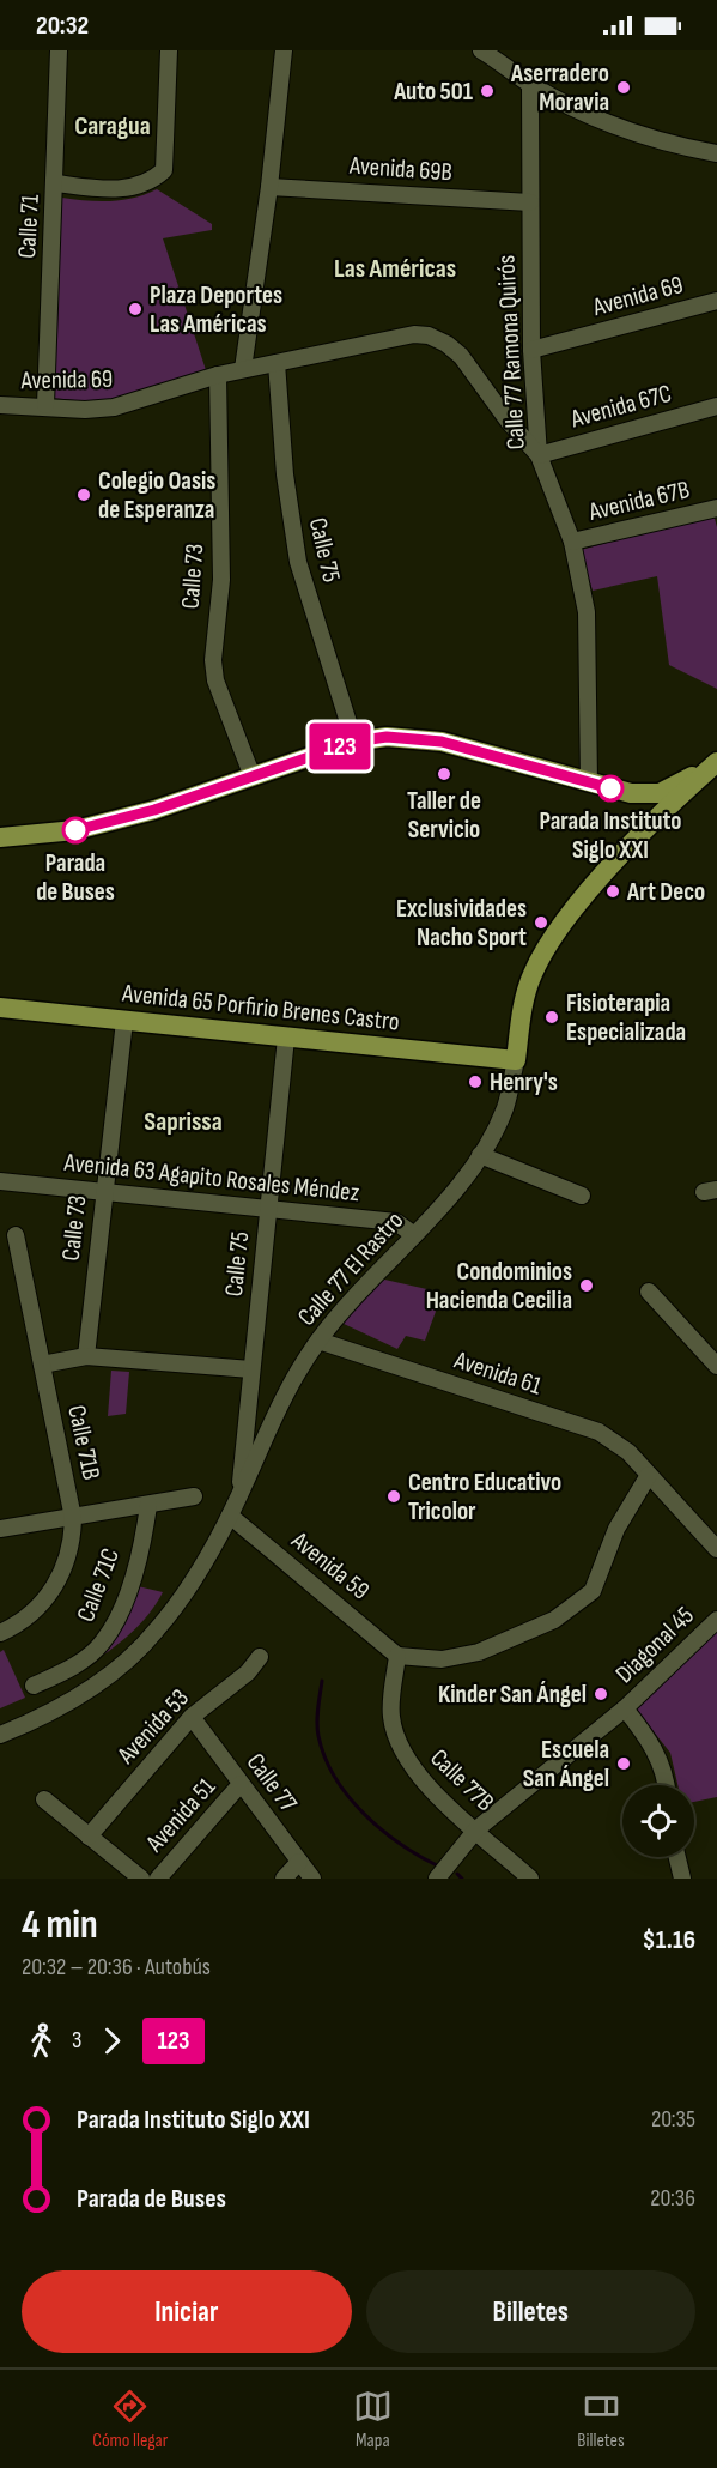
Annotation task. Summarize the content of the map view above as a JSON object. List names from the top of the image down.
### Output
{
  "streets": {
    "main road": ["Avenida 65 Porfirio Brenes Castro"],
    "street": [
      "Avenida 69B",
      "Calle 71",
      "Avenida 69",
      "Calle 77 Ramona Quirós",
      "Avenida 67C",
      "Avenida 67B",
      "Calle 75",
      "Calle 73",
      "Avenida 63 Agapito Rosales Méndez",
      "Calle 77 El Rastro",
      "Avenida 61",
      "Calle 71B",
      "Avenida 59",
      "Calle 71C",
      "Diagonal 45",
      "Avenida 53",
      "Calle 77B",
      "Calle 77",
      "Avenida 51"
    ]
  },
  "crossings": [
    ["Avenida 69B", "Calle 77 Ramona Quirós"],
    ["Calle 71", "Avenida 69"],
    ["Avenida 69", "Calle 77 Ramona Quirós"],
    ["Avenida 69", "Avenida 67C"],
    ["Avenida 69", "Calle 75"],
    ["Avenida 69", "Calle 73"],
    ["Calle 77 Ramona Quirós", "Avenida 67C"],
    ["Calle 77 Ramona Quirós", "Avenida 67B"],
    ["Calle 75", "Avenida 65 Porfirio Brenes Castro"],
    ["Calle 75", "Avenida 63 Agapito Rosales Méndez"],
    ["Calle 75", "Calle 77 El Rastro"],
    ["Calle 73", "Avenida 65 Porfirio Brenes Castro"],
    ["Calle 73", "Avenida 63 Agapito Rosales Méndez"],
    ["Avenida 65 Porfirio Brenes Castro", "Calle 77 El Rastro"],
    ["Avenida 63 Agapito Rosales Méndez", "Calle 77 El Rastro"],
    ["Calle 77 El Rastro", "Avenida 61"],
    ["Calle 77 El Rastro", "Avenida 59"],
    ["Avenida 59", "Calle 77B"],
    ["Diagonal 45", "Calle 77B"],
    ["Avenida 53", "Calle 77"],
    ["Calle 77", "Avenida 51"]
  ],
  "districts": ["Caragua", "Las Américas", "Saprissa"],
  "places": [
    "Aserradero Moravia",
    "Auto 501",
    "Plaza Deportes Las Américas",
    "Colegio Oasis de Esperanza",
    "Taller de Servicio",
    "Parada Instituto Siglo XXI",
    "Parada de Buses",
    "Art Deco",
    "Exclusividades Nacho Sport",
    "Fisioterapia Especializada",
    "Henry's",
    "Condominios Hacienda Cecilia",
    "Centro Educativo Tricolor",
    "Kinder San Ángel",
    "Escuela San Ángel"
  ],
  "lines": ["bus line 123"],
  "page": {
    "status": "20:32",
    "on_map": "123",
    "heading": ["4 min", "20:32 – 20:36 · Autobús", "$1.16"],
    "legs": ["3", "123"],
    "list": [
      {
        "name": "Parada Instituto Siglo XXI",
        "value": "20:35"
      },
      {
        "name": "Parada de Buses",
        "value": "20:36"
      }
    ],
    "buttons": ["Iniciar", "Billetes"],
    "tabs": ["Cómo llegar", "Mapa", "Billetes"]
  }
}
